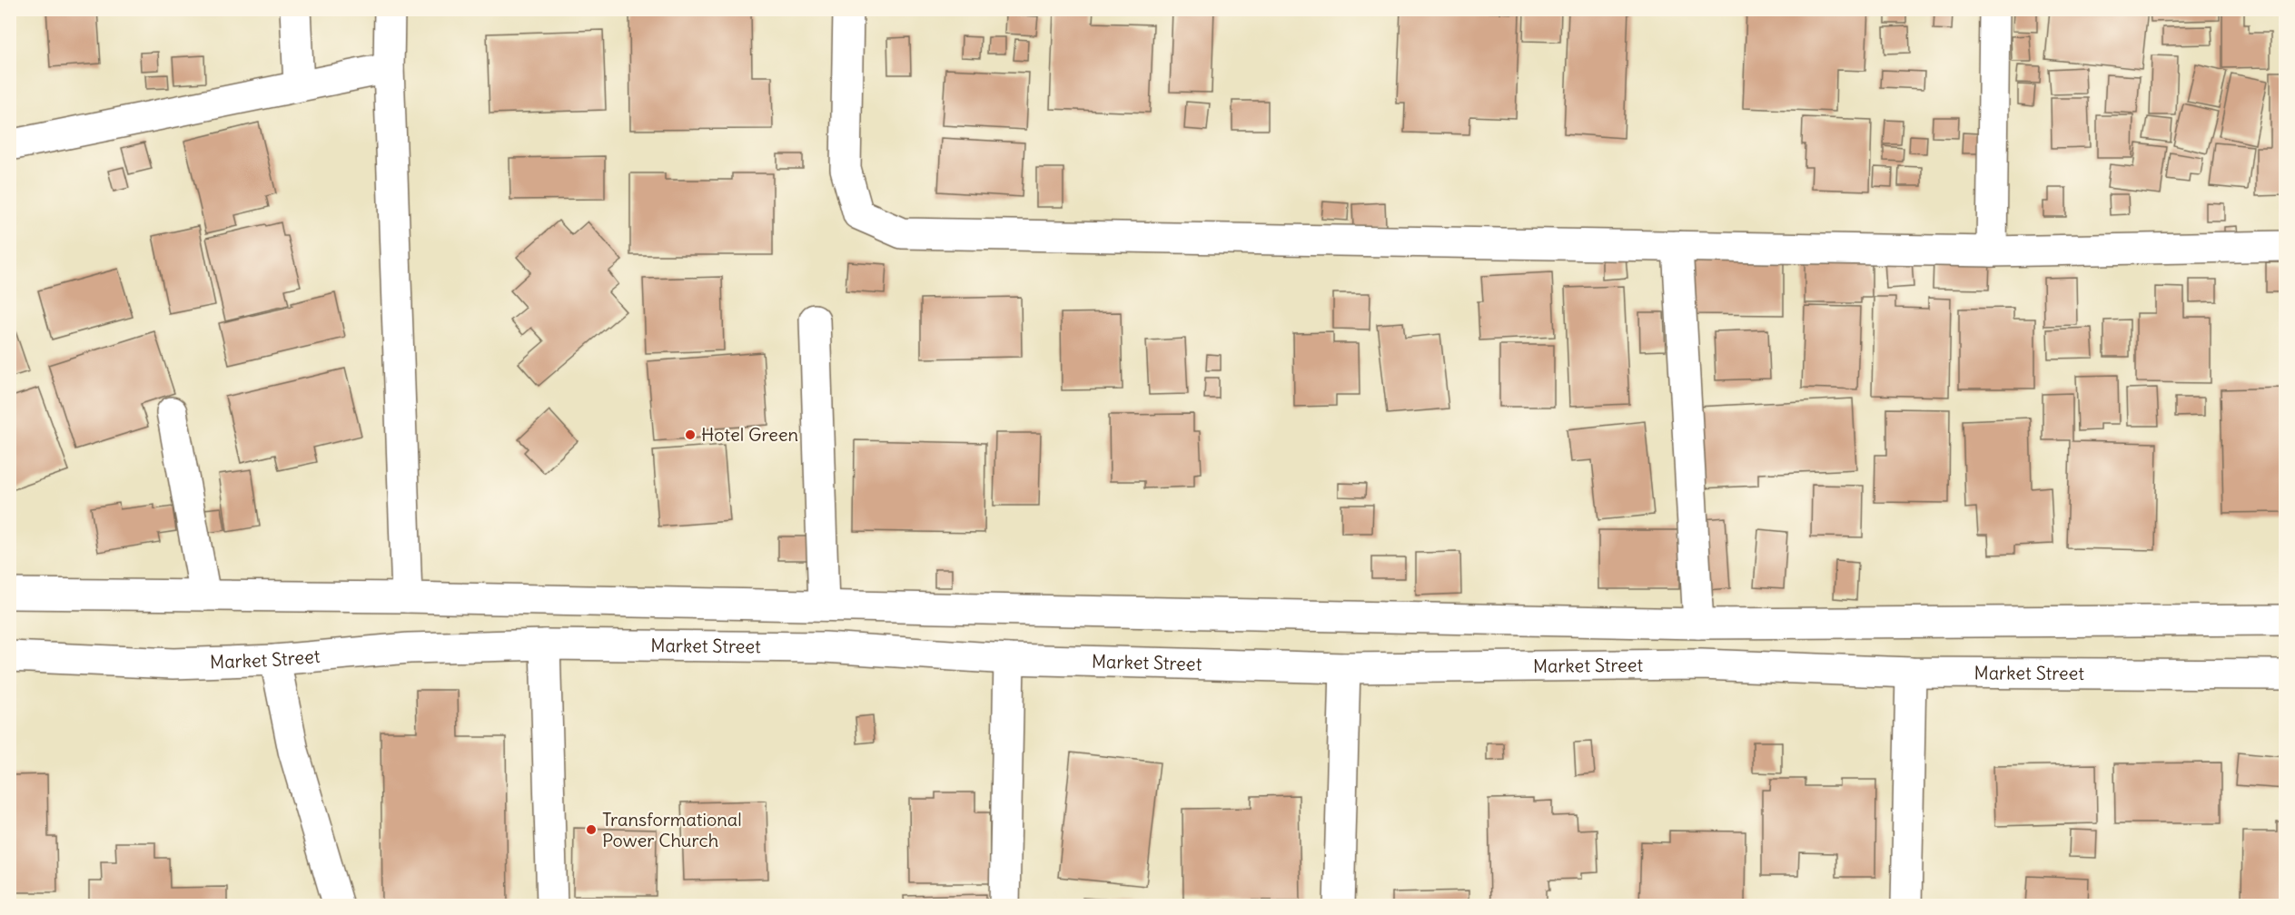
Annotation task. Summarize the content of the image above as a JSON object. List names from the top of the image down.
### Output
{
  "streets": {
    "street": ["Market Street"]
  },
  "places": ["Hotel Green", "Transformational Power Church"]
}
